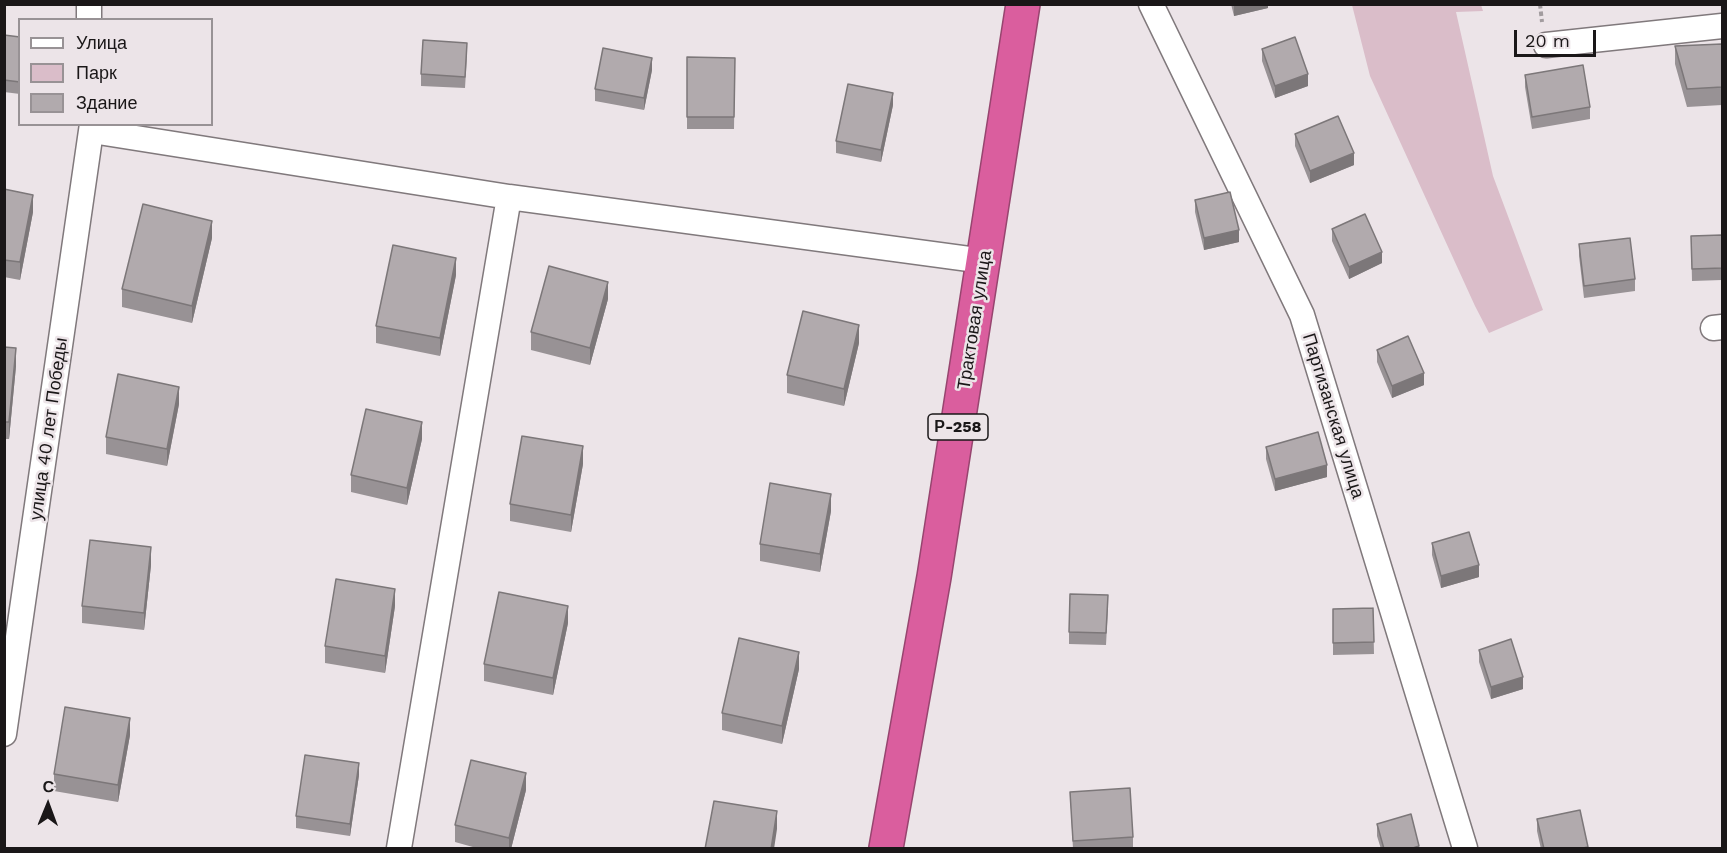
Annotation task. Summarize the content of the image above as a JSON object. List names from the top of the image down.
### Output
{
  "streets": {
    "highway": ["Трактовая улица", "Р-258"],
    "street": ["Партизанская улица", "улица 40 лет Победы"]
  },
  "legend": ["Улица", "Парк", "Здание"],
  "scale_bar": "20 m",
  "north": "top"
}
